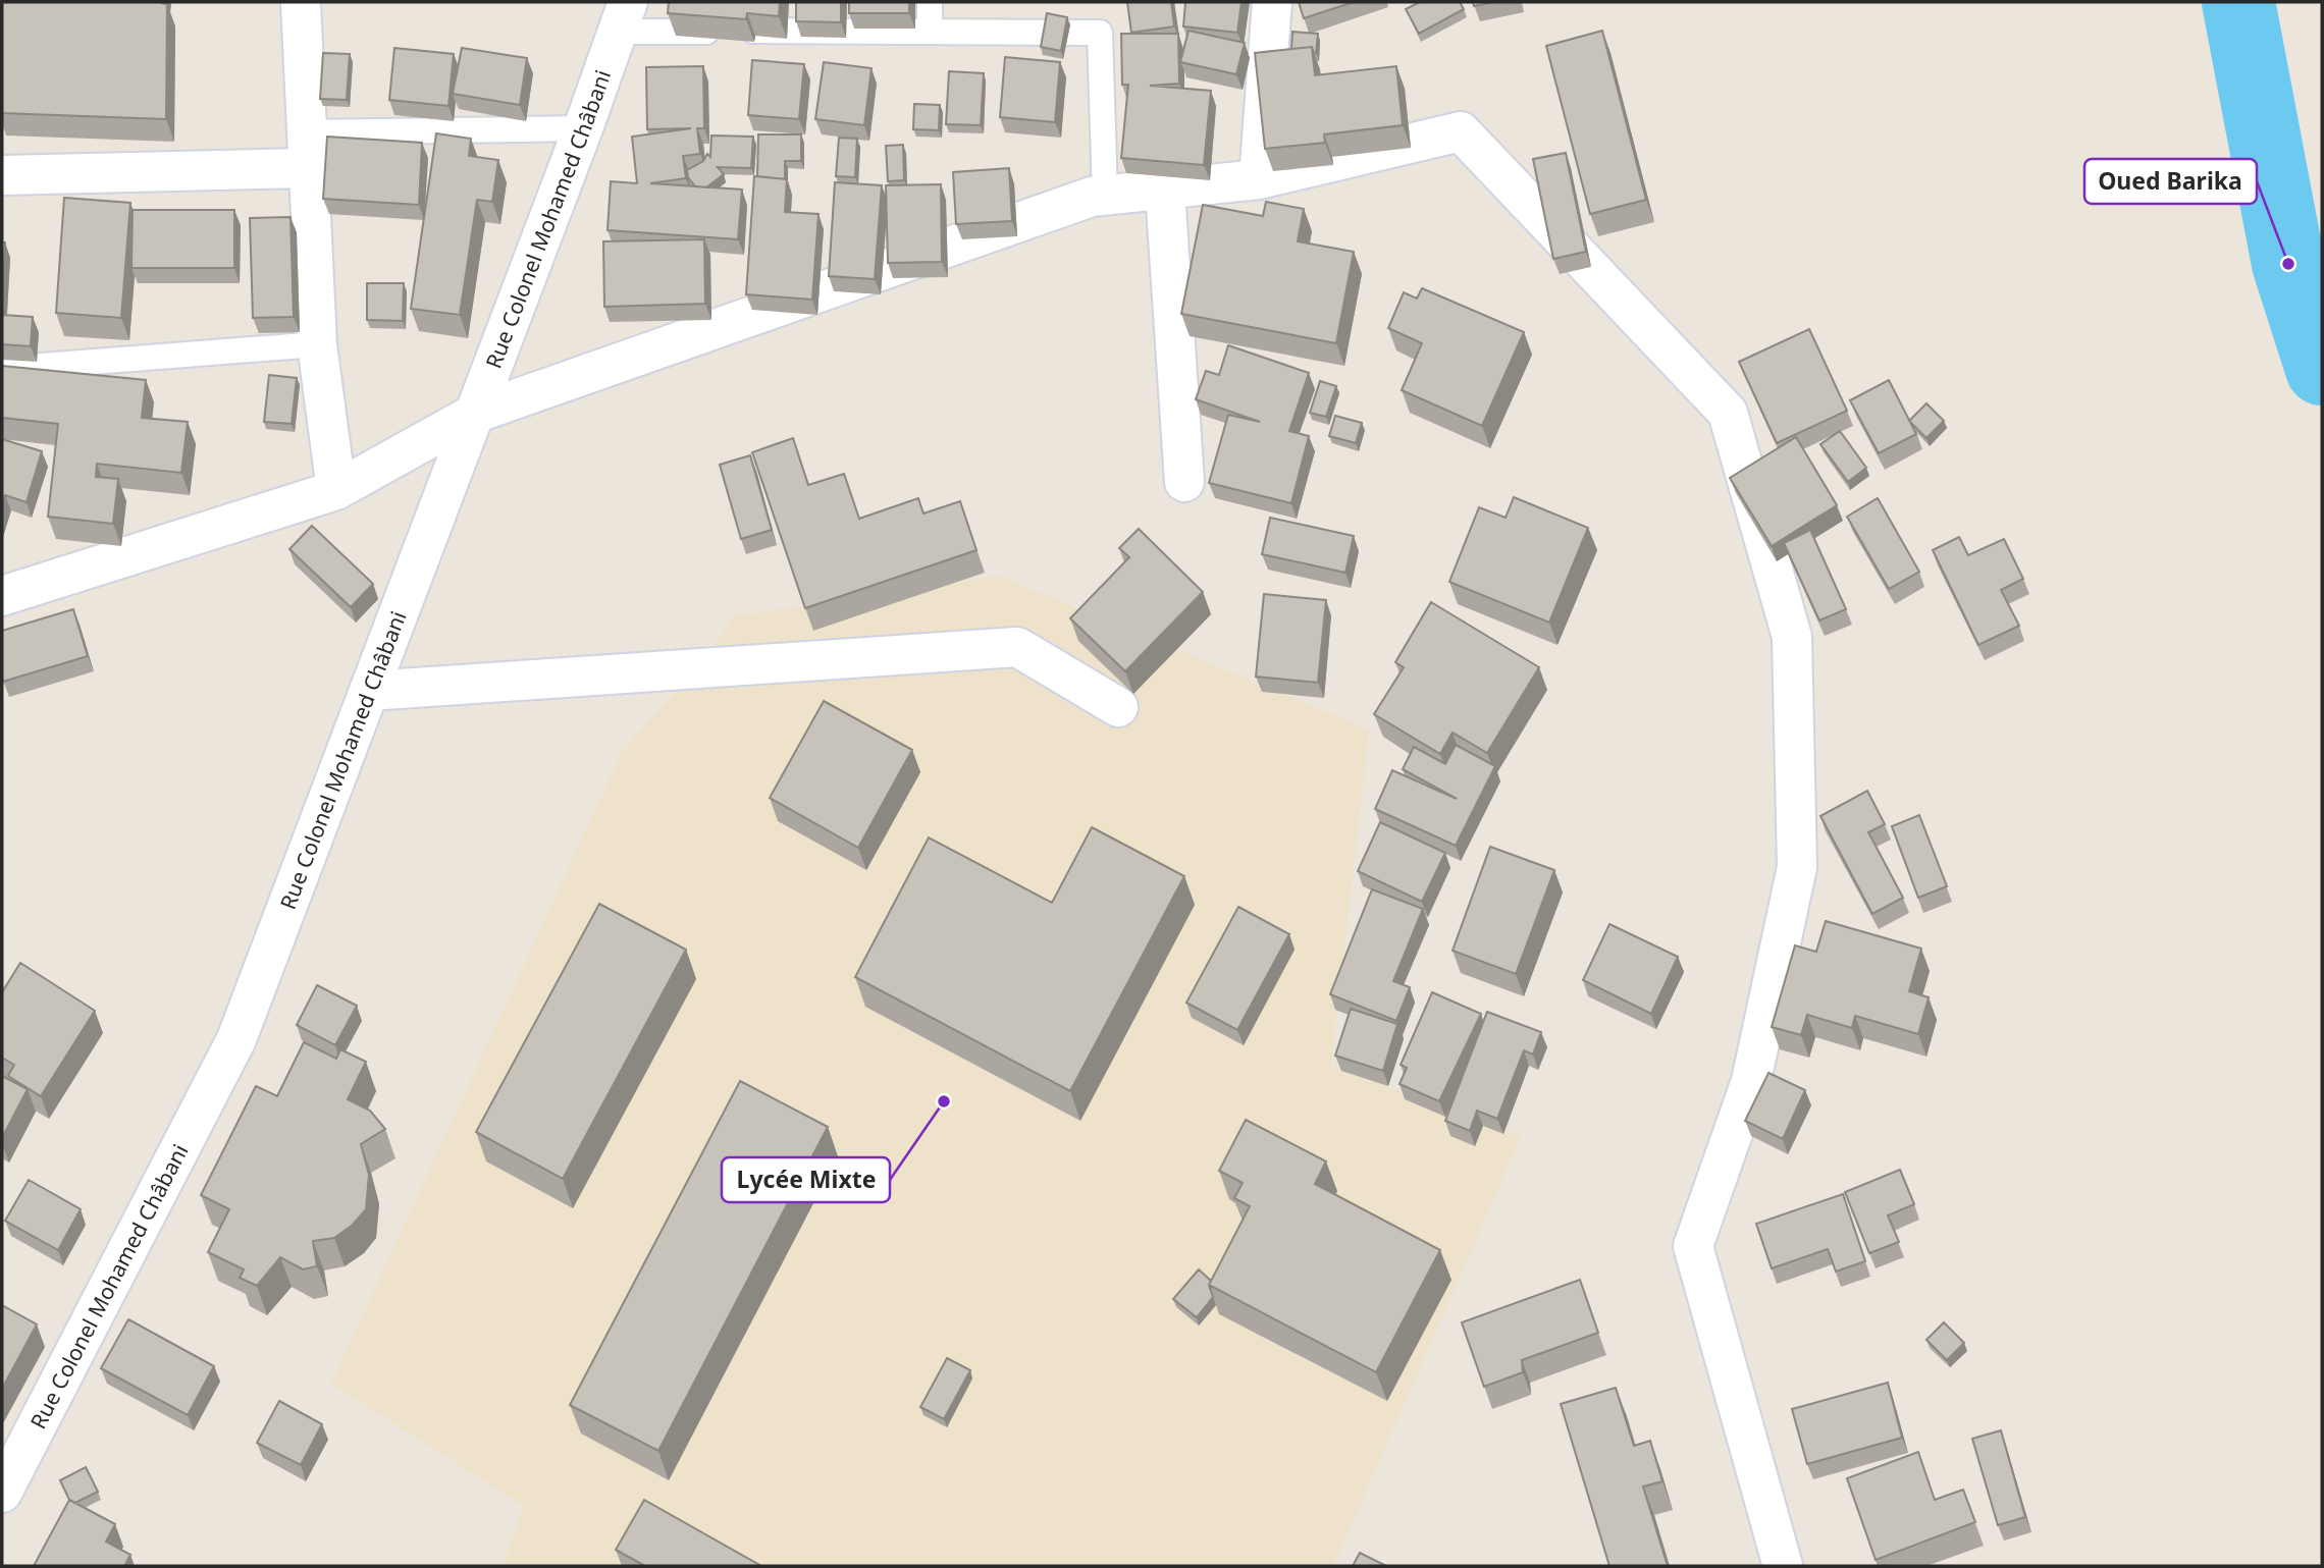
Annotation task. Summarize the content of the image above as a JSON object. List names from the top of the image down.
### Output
{
  "streets": {
    "street": ["Rue Colonel Mohamed Châbani"]
  },
  "places": ["Oued Barika", "Lycée Mixte"]
}
